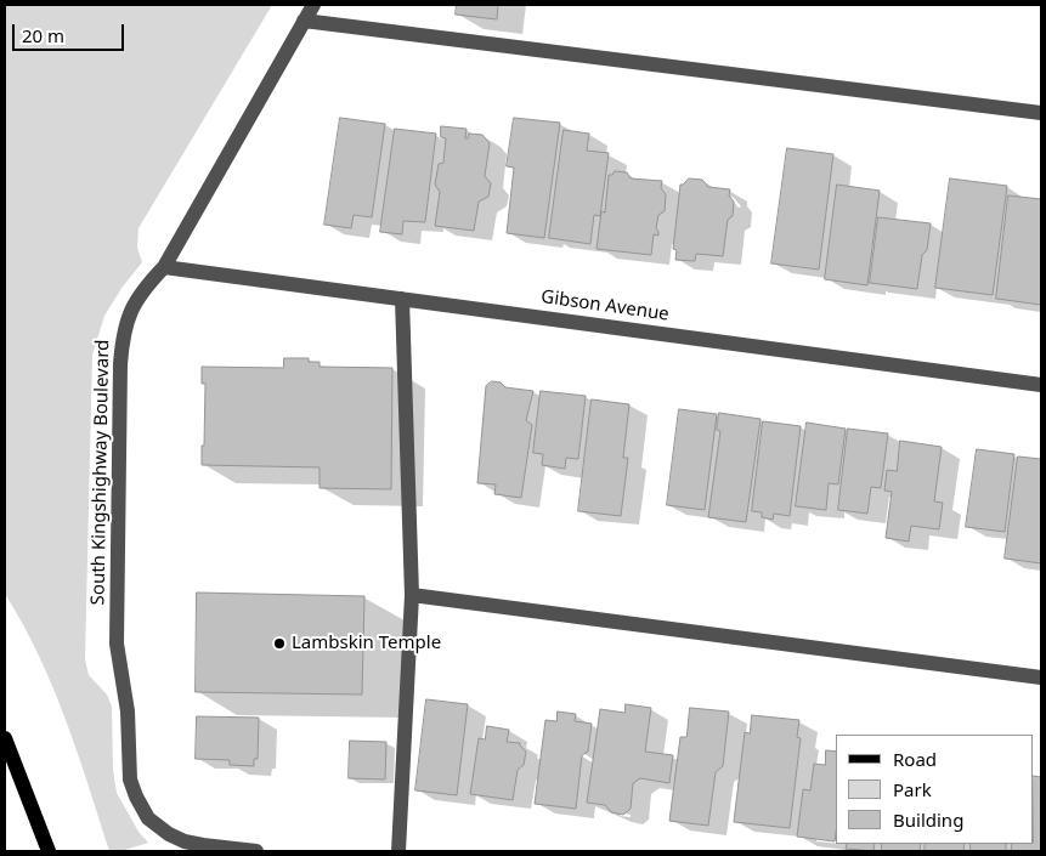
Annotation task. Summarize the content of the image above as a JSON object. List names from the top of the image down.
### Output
{
  "streets": {
    "street": ["Gibson Avenue", "South Kingshighway Boulevard"]
  },
  "crossings": [
    ["Gibson Avenue", "South Kingshighway Boulevard"]
  ],
  "places": ["Lambskin Temple"],
  "legend": ["Road", "Park", "Building"],
  "scale_bar": "20 m"
}
